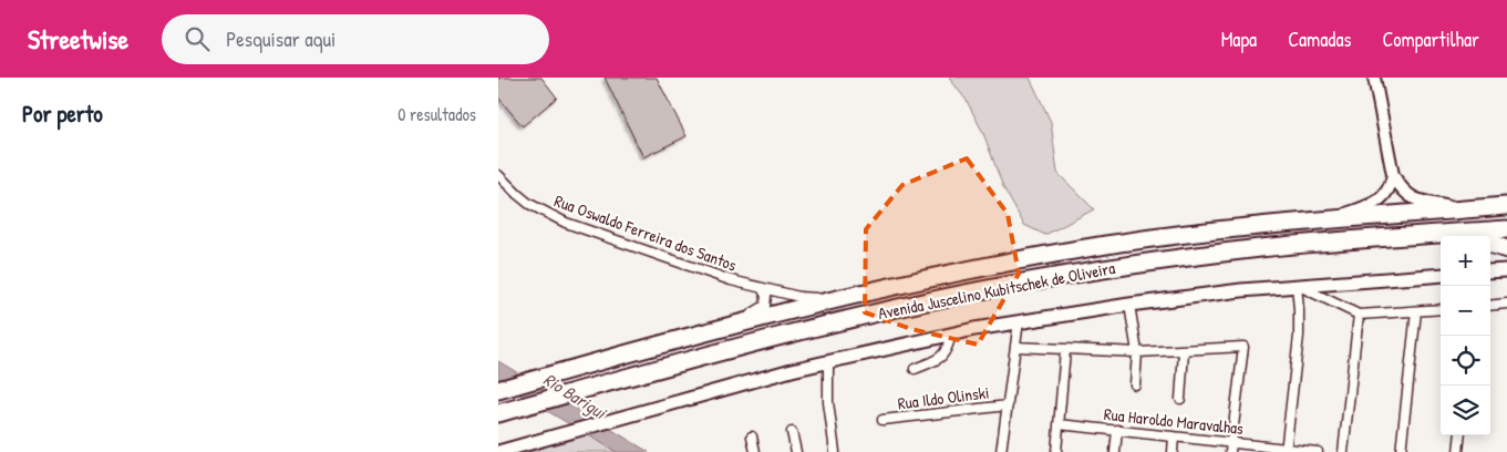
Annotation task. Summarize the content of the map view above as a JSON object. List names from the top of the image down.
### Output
{
  "streets": {
    "highway": ["Avenida Juscelino Kubitschek de Oliveira"],
    "street": ["Rua Oswaldo Ferreira dos Santos", "Rua Ildo Olinski", "Rua Haroldo Maravalhas"]
  },
  "crossings": [
    ["Rua Oswaldo Ferreira dos Santos", "Avenida Juscelino Kubitschek de Oliveira"]
  ],
  "water": ["Rio Barigui"],
  "page": {
    "header": "Streetwise",
    "search": "Pesquisar aqui",
    "nav": ["Mapa", "Camadas", "Compartilhar"],
    "heading": ["Por perto", "0 resultados"],
    "map_buttons": ["+", "−"]
  }
}
